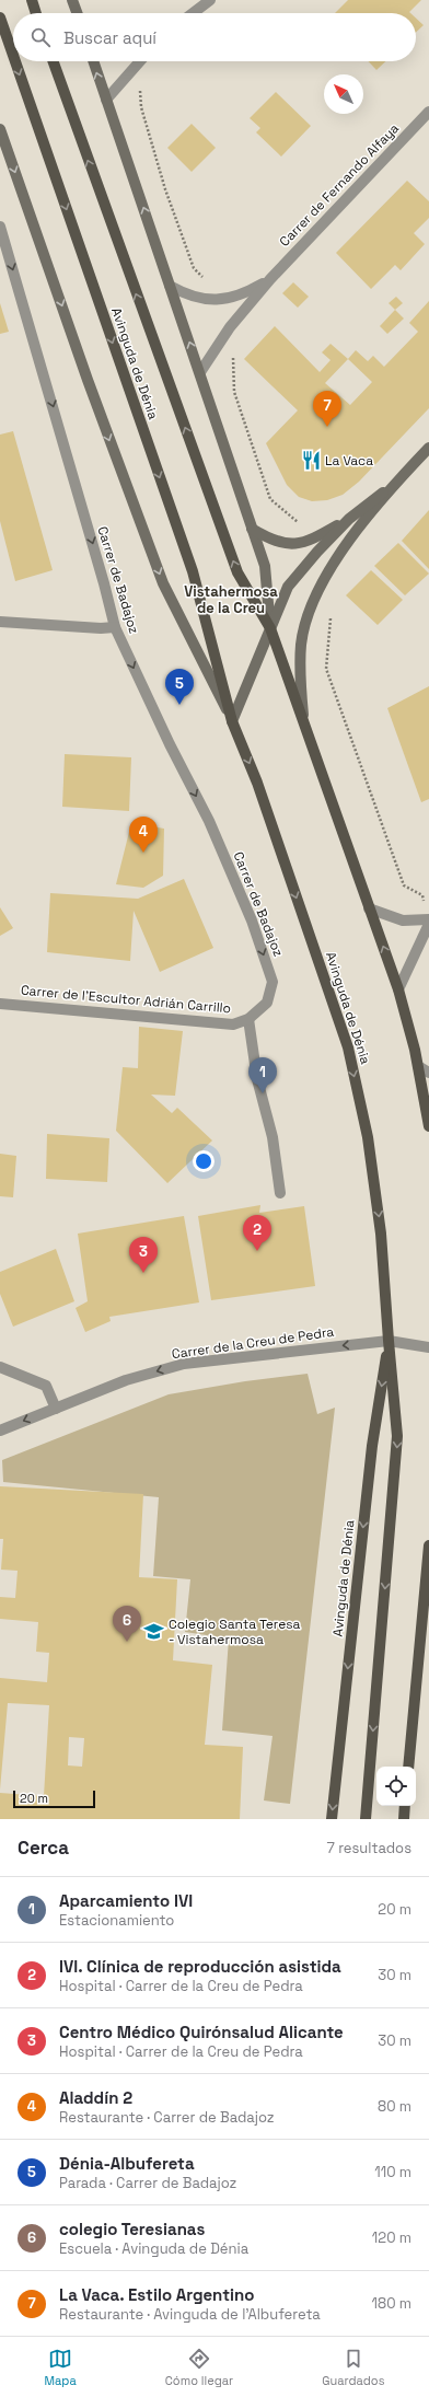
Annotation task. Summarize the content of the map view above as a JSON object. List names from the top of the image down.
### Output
{
  "streets": {
    "main road": ["Avinguda de Dénia"],
    "street": [
      "Carrer de Fernando Alfaya",
      "Carrer de Badajoz",
      "Carrer de l'Escultor Adrián Carrillo",
      "Carrer de la Creu de Pedra"
    ]
  },
  "crossings": [
    ["Carrer de Fernando Alfaya", "Avinguda de Dénia"],
    ["Avinguda de Dénia", "Carrer de la Creu de Pedra"],
    ["Carrer de Badajoz", "Carrer de l'Escultor Adrián Carrillo"]
  ],
  "one_way": ["Carrer de Badajoz", "Carrer de la Creu de Pedra"],
  "districts": ["Vistahermosa de la Creu"],
  "places": {
    "restaurant": ["La Vaca"],
    "school or university": ["Colegio Santa Teresa - Vistahermosa"]
  },
  "scale_bar": "20 m",
  "north": "top left",
  "page": {
    "search": "Buscar aquí",
    "pins": [
      "7",
      "5",
      "4",
      "1",
      "2",
      "3",
      "6"
    ],
    "scale": "20 m",
    "heading": ["Cerca", "7 resultados"],
    "list": [
      {
        "mark": "1",
        "name": "Aparcamiento IVI",
        "note": "Estacionamiento",
        "value": "20 m"
      },
      {
        "mark": "2",
        "name": "IVI. Clínica de reproducción asistida",
        "note": "Hospital · Carrer de la Creu de Pedra",
        "value": "30 m"
      },
      {
        "mark": "3",
        "name": "Centro Médico Quirónsalud Alicante",
        "note": "Hospital · Carrer de la Creu de Pedra",
        "value": "30 m"
      },
      {
        "mark": "4",
        "name": "Aladdín 2",
        "note": "Restaurante · Carrer de Badajoz",
        "value": "80 m"
      },
      {
        "mark": "5",
        "name": "Dénia-Albufereta",
        "note": "Parada · Carrer de Badajoz",
        "value": "110 m"
      },
      {
        "mark": "6",
        "name": "colegio Teresianas",
        "note": "Escuela · Avinguda de Dénia",
        "value": "120 m"
      },
      {
        "mark": "7",
        "name": "La Vaca. Estilo Argentino",
        "note": "Restaurante · Avinguda de l'Albufereta",
        "value": "180 m"
      }
    ],
    "nav": ["Mapa", "Cómo llegar", "Guardados"]
  }
}
